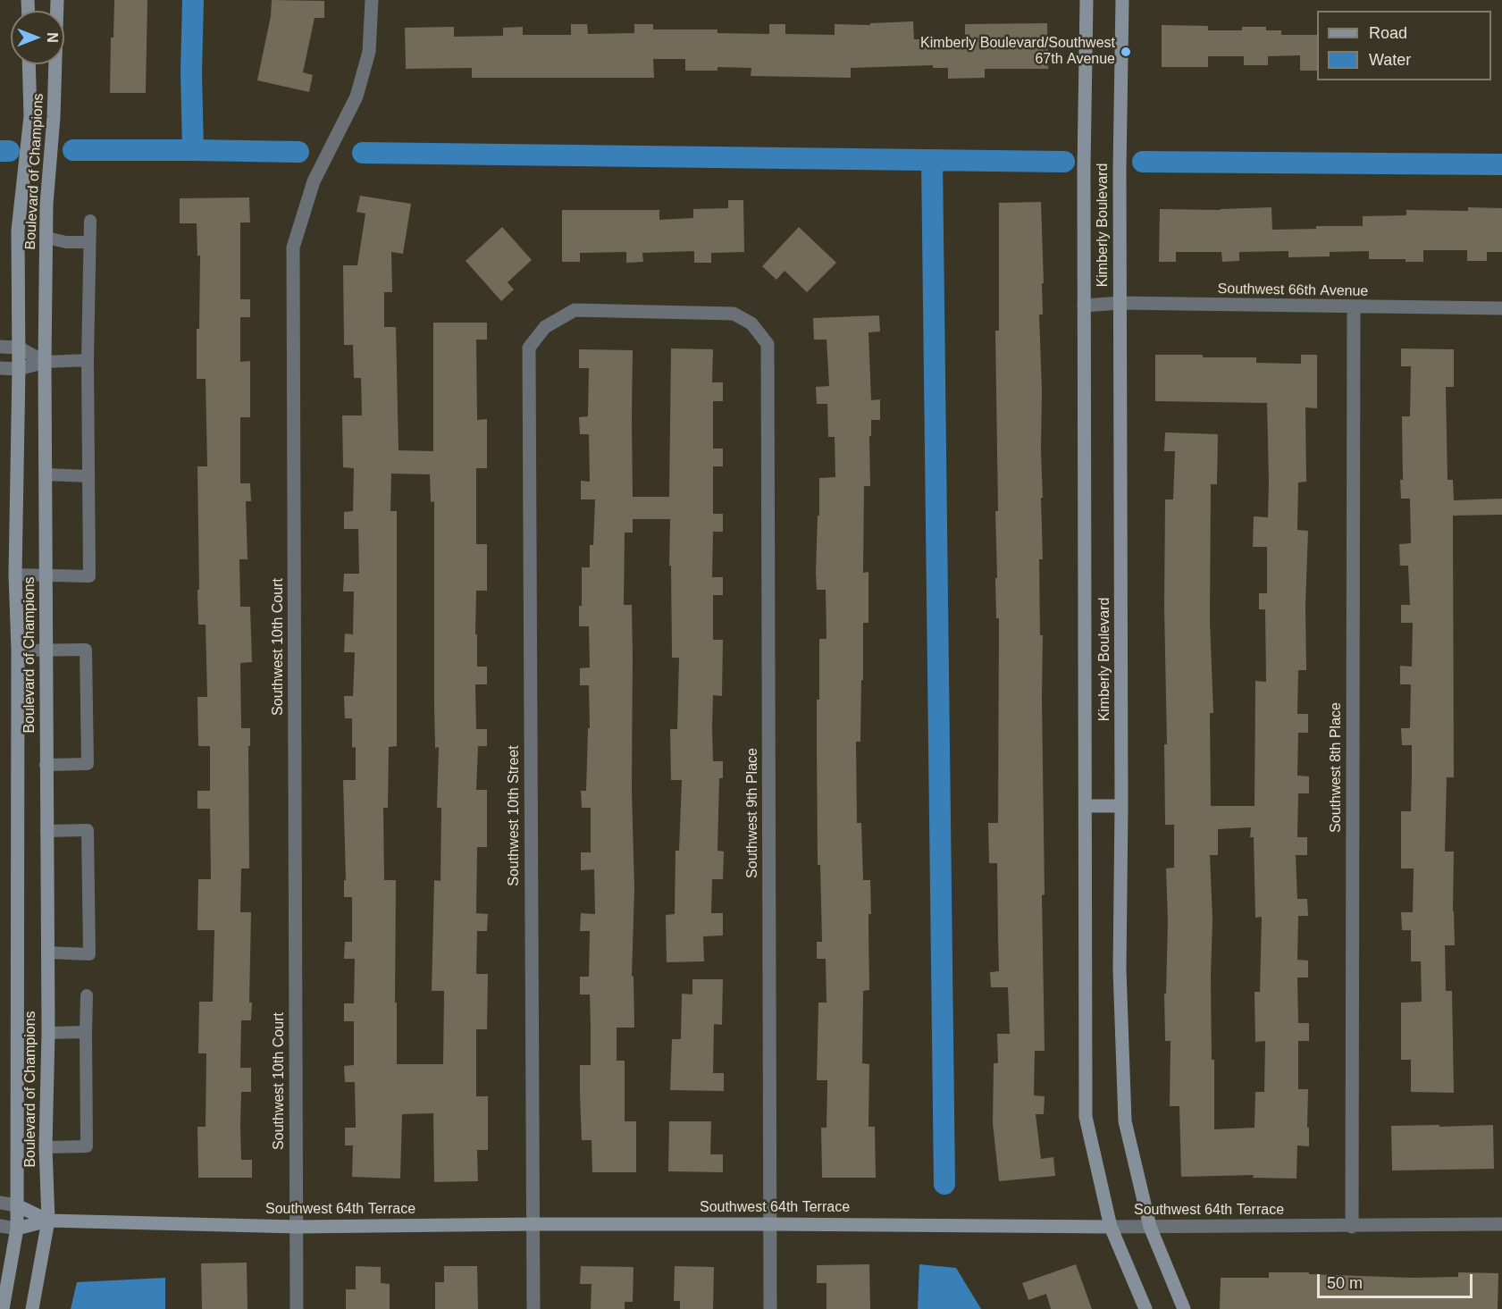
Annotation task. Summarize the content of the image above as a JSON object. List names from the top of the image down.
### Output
{
  "streets": {
    "street": [
      "Boulevard of Champions",
      "Kimberly Boulevard",
      "Southwest 66th Avenue",
      "Southwest 10th Court",
      "Southwest 8th Place",
      "Southwest 9th Place",
      "Southwest 10th Street",
      "Southwest 64th Terrace"
    ]
  },
  "crossings": [
    ["Boulevard of Champions", "Southwest 64th Terrace"],
    ["Kimberly Boulevard", "Southwest 66th Avenue"],
    ["Kimberly Boulevard", "Southwest 64th Terrace"],
    ["Southwest 66th Avenue", "Southwest 8th Place"],
    ["Southwest 10th Court", "Southwest 64th Terrace"],
    ["Southwest 8th Place", "Southwest 64th Terrace"],
    ["Southwest 9th Place", "Southwest 10th Street"],
    ["Southwest 9th Place", "Southwest 64th Terrace"],
    ["Southwest 10th Street", "Southwest 64th Terrace"]
  ],
  "places": ["Kimberly Boulevard/Southwest 67th Avenue"],
  "legend": ["Road", "Water"],
  "scale_bar": "50 m",
  "north": "right"
}
